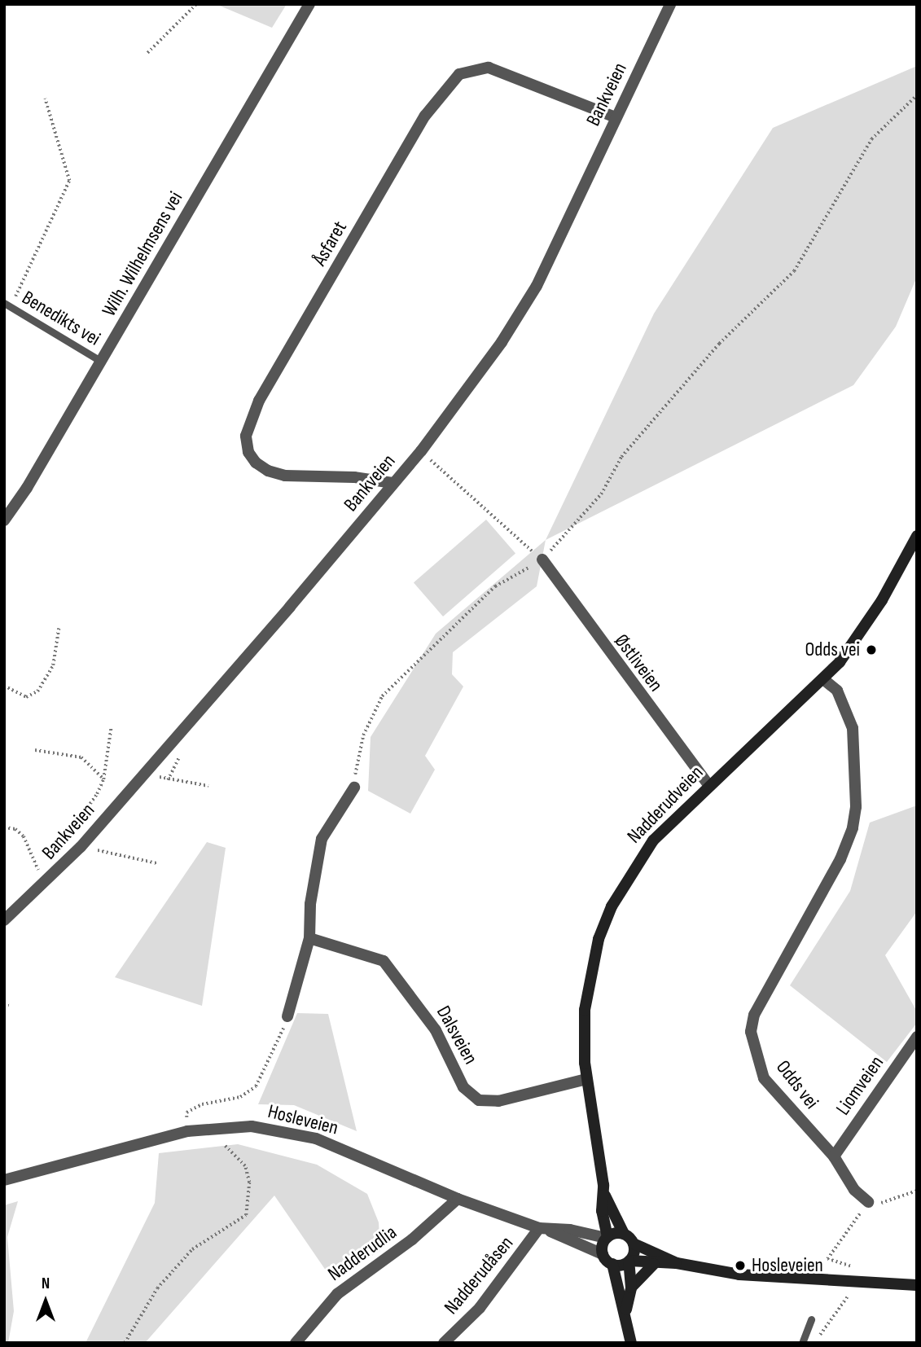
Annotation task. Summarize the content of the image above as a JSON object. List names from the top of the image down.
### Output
{
  "streets": {
    "main road": ["Nadderudveien"],
    "street": [
      "Bankveien",
      "Åsfaret",
      "Wilh. Wilhelmsens vei",
      "Østliveien",
      "Dalsveien",
      "Odds vei",
      "Liomveien",
      "Hosleveien",
      "Nadderudlia",
      "Nadderudåsen"
    ],
    "lane": ["Benedikts vei"]
  },
  "crossings": [
    ["Bankveien", "Åsfaret"],
    ["Wilh. Wilhelmsens vei", "Benedikts vei"],
    ["Østliveien", "Nadderudveien"],
    ["Nadderudveien", "Dalsveien"],
    ["Nadderudveien", "Odds vei"],
    ["Nadderudveien", "Hosleveien"],
    ["Odds vei", "Liomveien"],
    ["Hosleveien", "Nadderudlia"],
    ["Hosleveien", "Nadderudåsen"]
  ],
  "places": ["Odds vei", "Hosleveien"],
  "north": "top"
}
